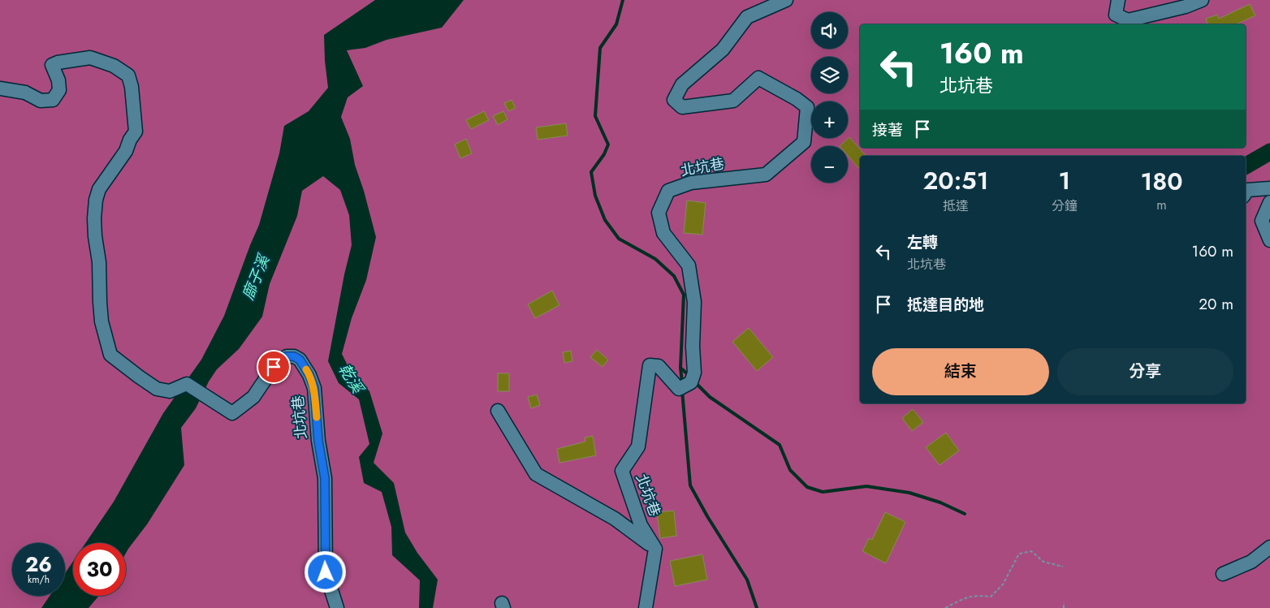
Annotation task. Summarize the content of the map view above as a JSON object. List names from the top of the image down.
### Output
{
  "streets": {
    "street": ["北坑巷"]
  },
  "water": ["廍子溪", "乾溪"],
  "page": {
    "map_buttons": ["+", "−"],
    "turn": ["160 m", "北坑巷"],
    "then": "接著",
    "eta": [
      "20:51",
      "抵達",
      "1",
      "分鐘",
      "180",
      "m"
    ],
    "list": [
      {
        "name": "左轉",
        "note": "北坑巷",
        "value": "160 m"
      },
      {
        "name": "抵達目的地",
        "value": "20 m"
      }
    ],
    "buttons": ["結束", "分享"],
    "speed": "26 km/h",
    "limit": "30"
  }
}
